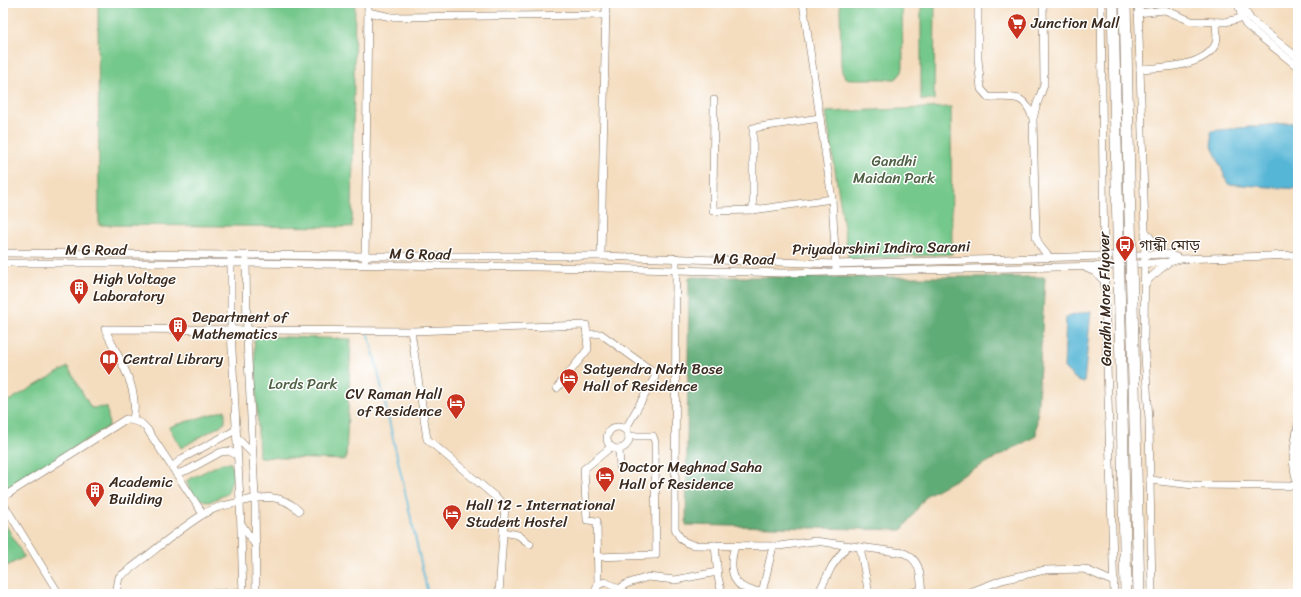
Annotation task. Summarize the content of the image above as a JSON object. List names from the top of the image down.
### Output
{
  "streets": {
    "highway": ["Gandhi More Flyover"],
    "street": ["Priyadarshini Indira Sarani", "M G Road"]
  },
  "crossings": [
    ["Priyadarshini Indira Sarani", "M G Road"]
  ],
  "parks": ["Gandhi Maidan Park", "Lords Park"],
  "places": {
    "supermarket": ["Junction Mall"],
    "bus stop": ["গান্ধী মোড়"],
    "building": ["High Voltage Laboratory", "Department of Mathematics", "Academic Building"],
    "library": ["Central Library"],
    "hotel": [
      "Satyendra Nath Bose Hall of Residence",
      "CV Raman Hall of Residence",
      "Doctor Meghnad Saha Hall of Residence",
      "Hall 12 - International Student Hostel"
    ]
  }
}
